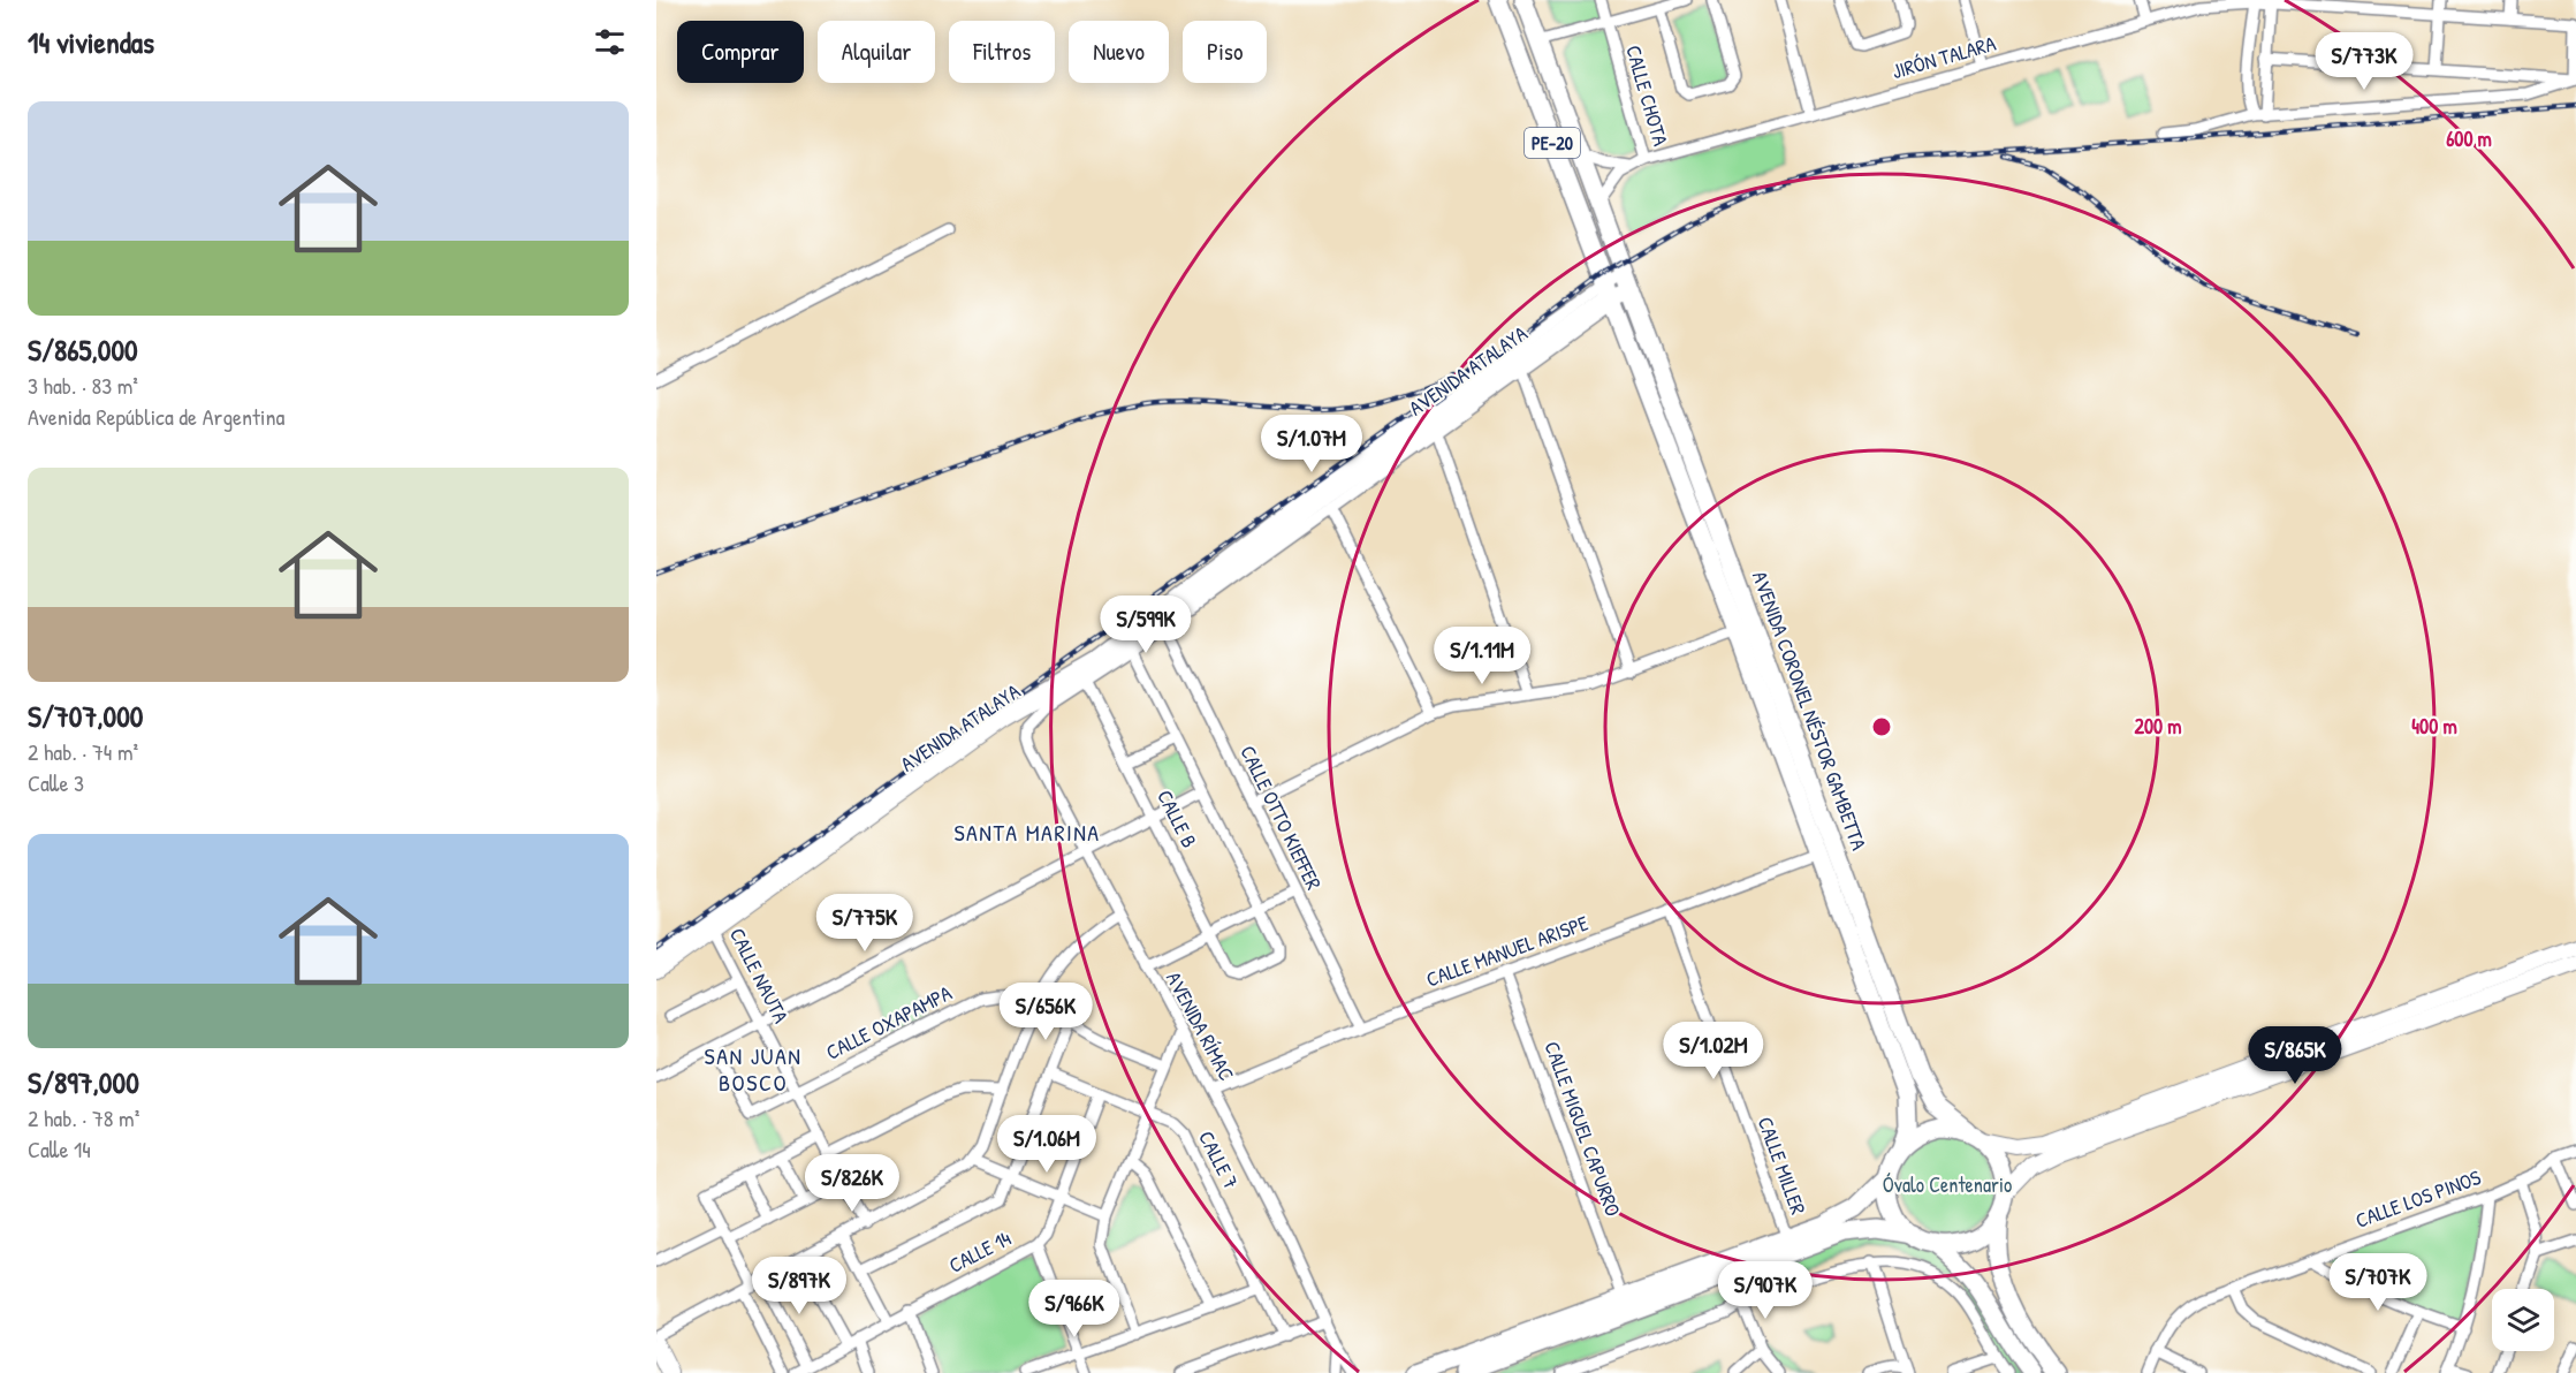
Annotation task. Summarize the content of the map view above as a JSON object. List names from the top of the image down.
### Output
{
  "streets": {
    "main road": ["PE-20", "AVENIDA ATALAYA", "AVENIDA CORONEL NÉSTOR GAMBETTA"],
    "street": [
      "JIRÓN TALARA",
      "CALLE CHOTA",
      "CALLE OTTO KIEFFER",
      "CALLE B",
      "CALLE MANUEL ARISPE",
      "CALLE NAUTA",
      "CALLE OXAPAMPA",
      "AVENIDA RÍMAC",
      "CALLE MIGUEL CAPURRO",
      "CALLE 7",
      "CALLE MILLER",
      "CALLE LOS PINOS",
      "CALLE 14"
    ]
  },
  "crossings": [
    ["JIRÓN TALARA", "CALLE CHOTA"],
    ["JIRÓN TALARA", "PE-20"],
    ["PE-20", "AVENIDA ATALAYA"],
    ["PE-20", "AVENIDA CORONEL NÉSTOR GAMBETTA"],
    ["AVENIDA ATALAYA", "AVENIDA CORONEL NÉSTOR GAMBETTA"],
    ["AVENIDA ATALAYA", "CALLE OTTO KIEFFER"],
    ["AVENIDA ATALAYA", "CALLE B"],
    ["AVENIDA ATALAYA", "CALLE NAUTA"],
    ["AVENIDA ATALAYA", "AVENIDA RÍMAC"],
    ["AVENIDA CORONEL NÉSTOR GAMBETTA", "CALLE MANUEL ARISPE"],
    ["CALLE OTTO KIEFFER", "CALLE MANUEL ARISPE"],
    ["CALLE MANUEL ARISPE", "AVENIDA RÍMAC"],
    ["CALLE MANUEL ARISPE", "CALLE MIGUEL CAPURRO"],
    ["CALLE MANUEL ARISPE", "CALLE MILLER"],
    ["CALLE NAUTA", "CALLE OXAPAMPA"],
    ["CALLE 7", "CALLE 14"]
  ],
  "districts": ["SANTA MARINA", "SAN JUAN BOSCO"],
  "parks": ["Óvalo Centenario"],
  "page": {
    "heading": "14 viviendas",
    "chip": [
      "Comprar",
      "Alquilar",
      "Filtros",
      "Nuevo",
      "Piso"
    ],
    "price": [
      "S/773K",
      "S/1.07M",
      "S/599K",
      "S/1.11M",
      "S/775K",
      "S/656K",
      "S/1.02M",
      "S/865K",
      "S/1.06M",
      "S/826K",
      "S/707K",
      "S/897K",
      "S/907K",
      "S/966K"
    ],
    "list": [
      {
        "name": "S/865,000",
        "note": "3 hab. · 83 m² · Avenida República de Argentina"
      },
      {
        "name": "S/707,000",
        "note": "2 hab. · 74 m² · Calle 3"
      },
      {
        "name": "S/897,000",
        "note": "2 hab. · 78 m² · Calle 14"
      }
    ]
  },
  "rings": ["600 m", "200 m", "400 m"]
}
